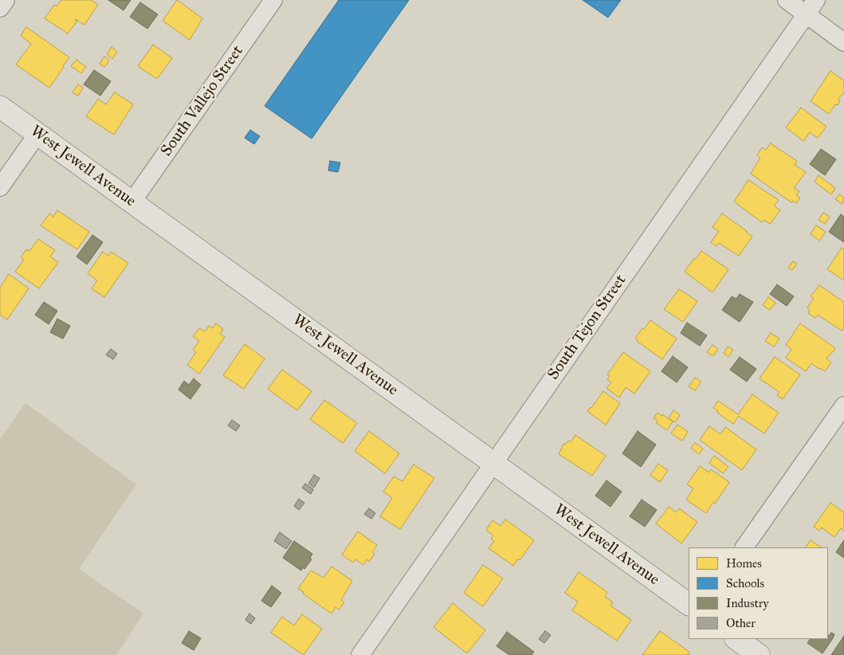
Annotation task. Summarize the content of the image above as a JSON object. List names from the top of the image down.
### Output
{
  "streets": {
    "street": ["South Vallejo Street", "West Jewell Avenue", "South Tejon Street"]
  },
  "crossings": [
    ["South Vallejo Street", "West Jewell Avenue"],
    ["West Jewell Avenue", "South Tejon Street"]
  ],
  "legend": [
    "Homes",
    "Schools",
    "Industry",
    "Other"
  ]
}
